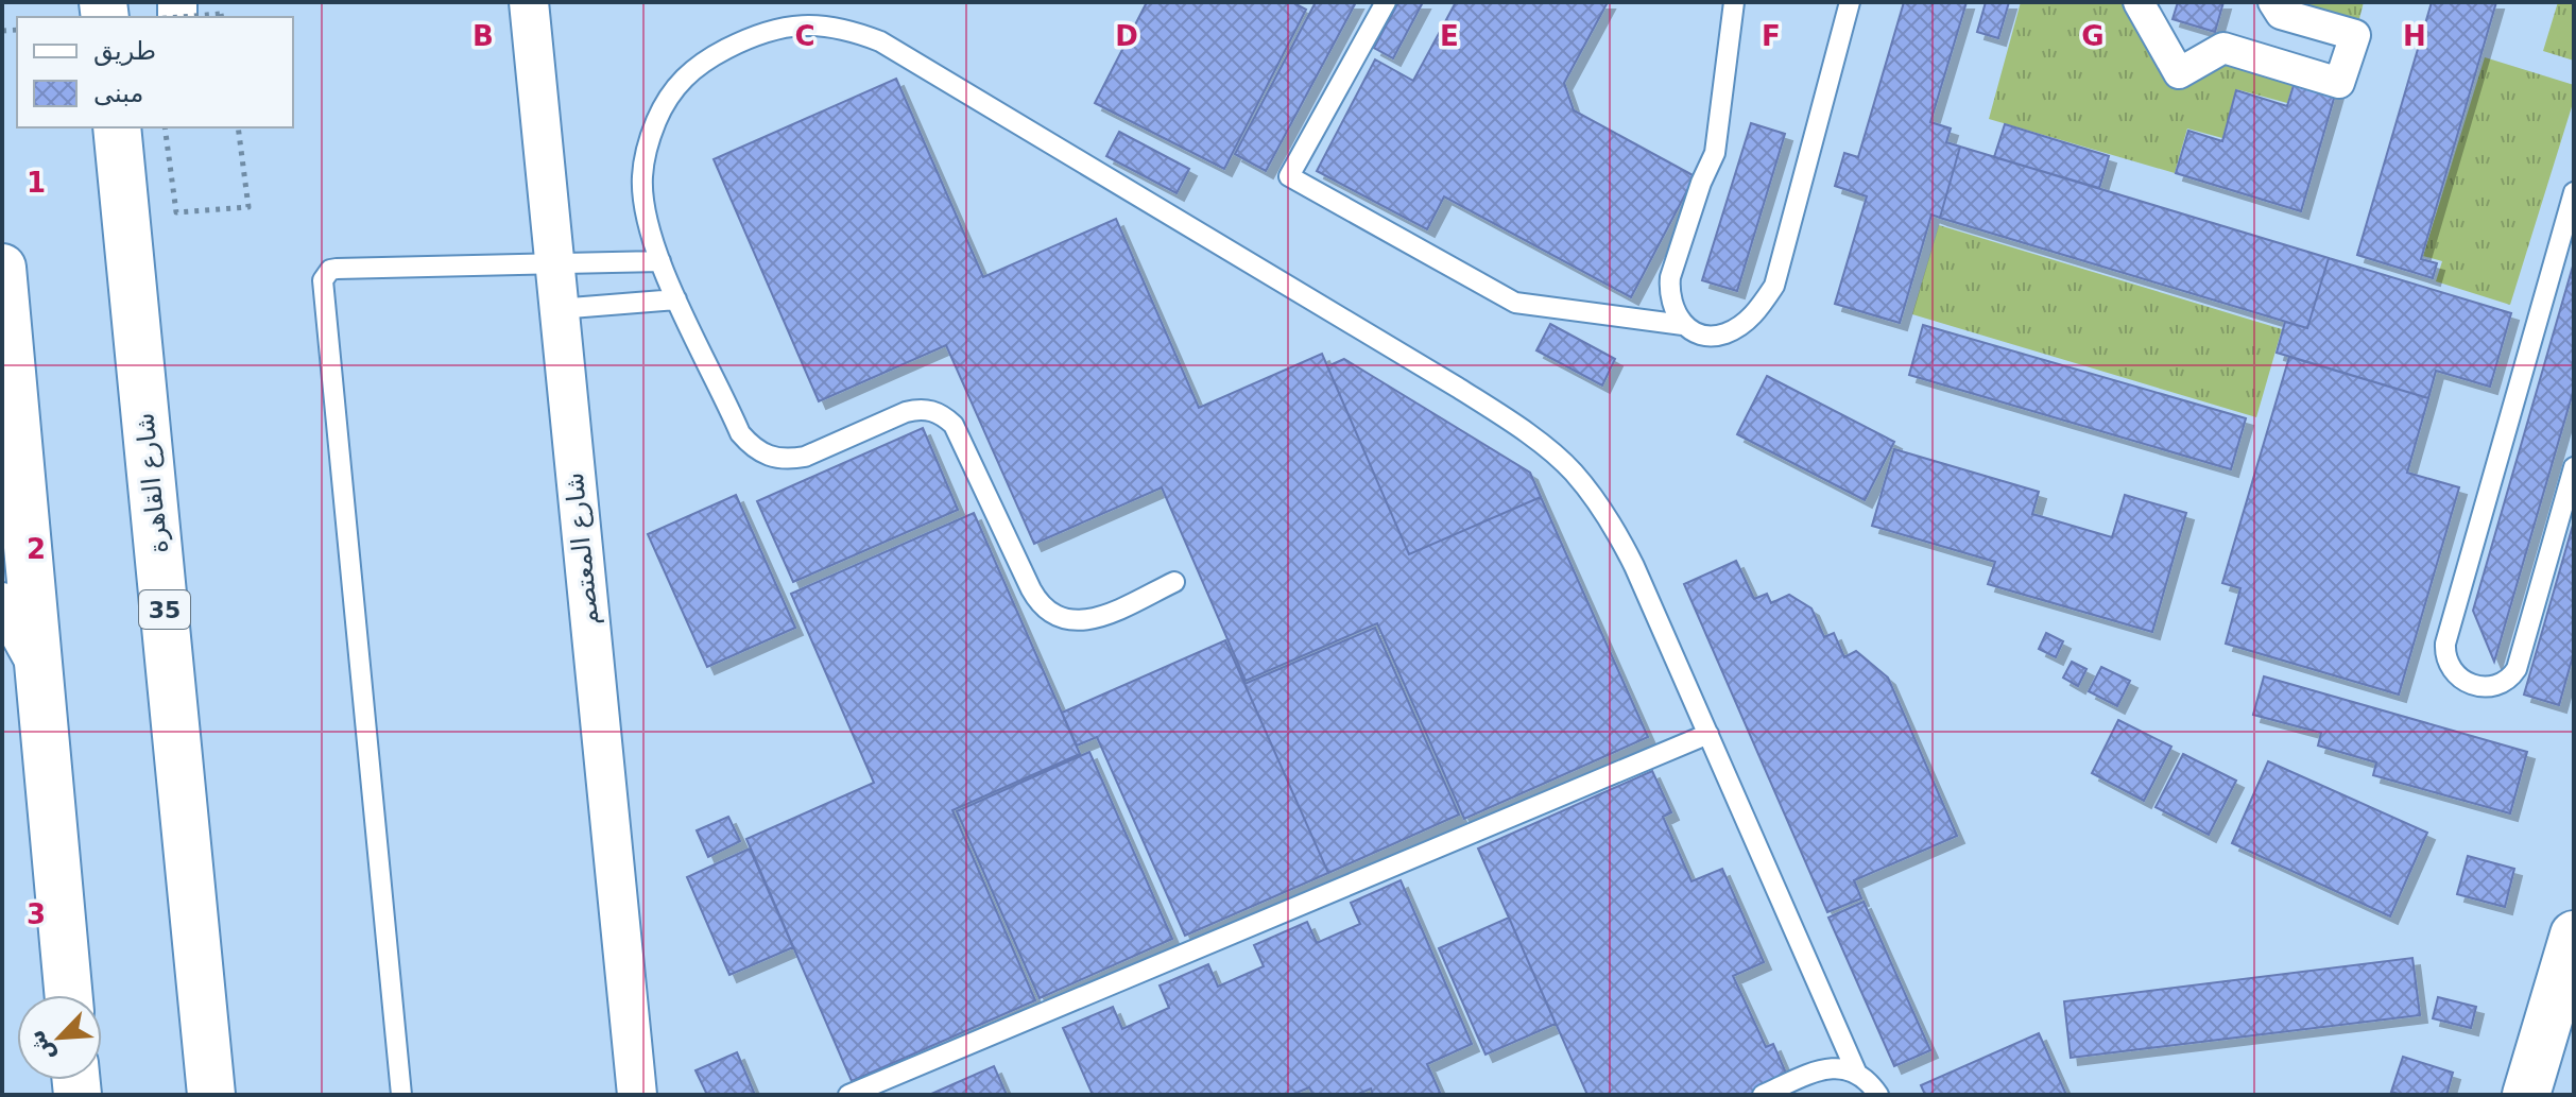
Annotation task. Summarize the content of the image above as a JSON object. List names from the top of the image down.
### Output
{
  "streets": {
    "main road": ["شارع القاهرة", "35"],
    "street": ["شارع المعتصم"]
  },
  "legend": ["طريق", "مبنى"],
  "north": "bottom left",
  "grid": {
    "columns": [
      "B",
      "C",
      "D",
      "E",
      "F",
      "G",
      "H"
    ],
    "rows": ["1", "2", "3"]
  }
}
